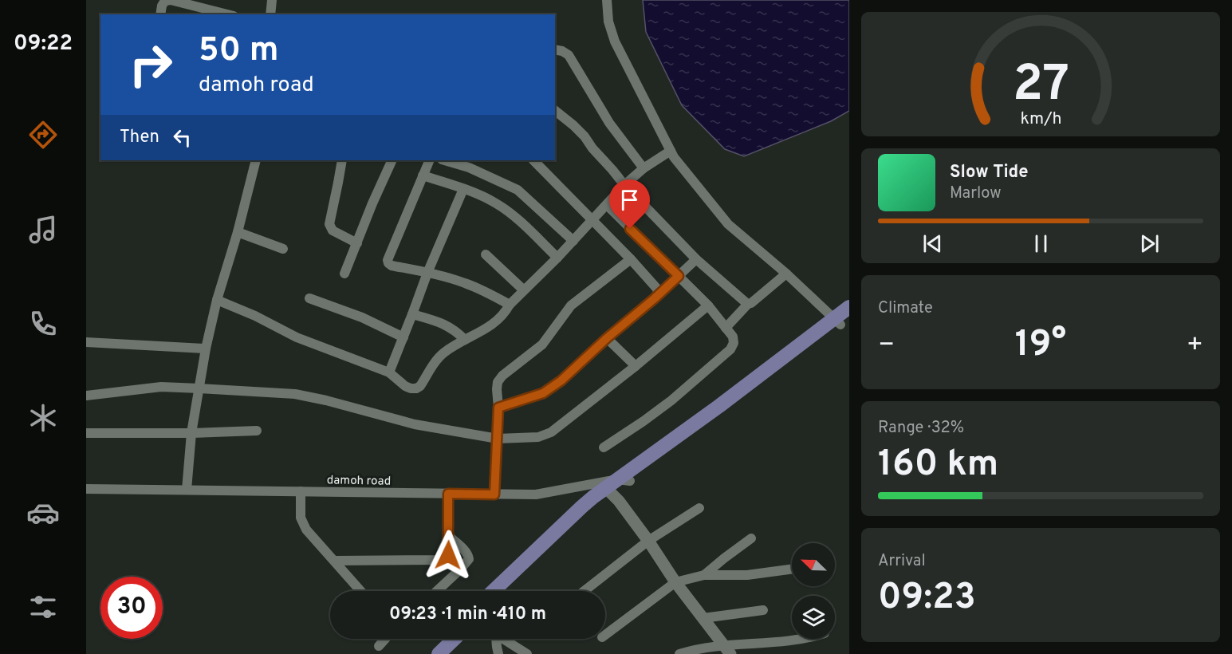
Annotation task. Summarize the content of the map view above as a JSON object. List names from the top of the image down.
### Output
{
  "streets": {
    "street": ["damoh road"]
  },
  "north": "top left",
  "page": {
    "tabs": "09:22",
    "turn": ["50 m", "damoh road"],
    "then": "Then",
    "song": ["Slow Tide", "Marlow"],
    "tile": [
      "Climate",
      ["Range · 32%", "160 km"],
      ["Arrival", "09:23"]
    ],
    "heat": ["−", "19°", "+"],
    "limit": "30",
    "trip": "09:23 · 1 min · 410 m",
    "gauge": ["27", "km/h"]
  }
}
